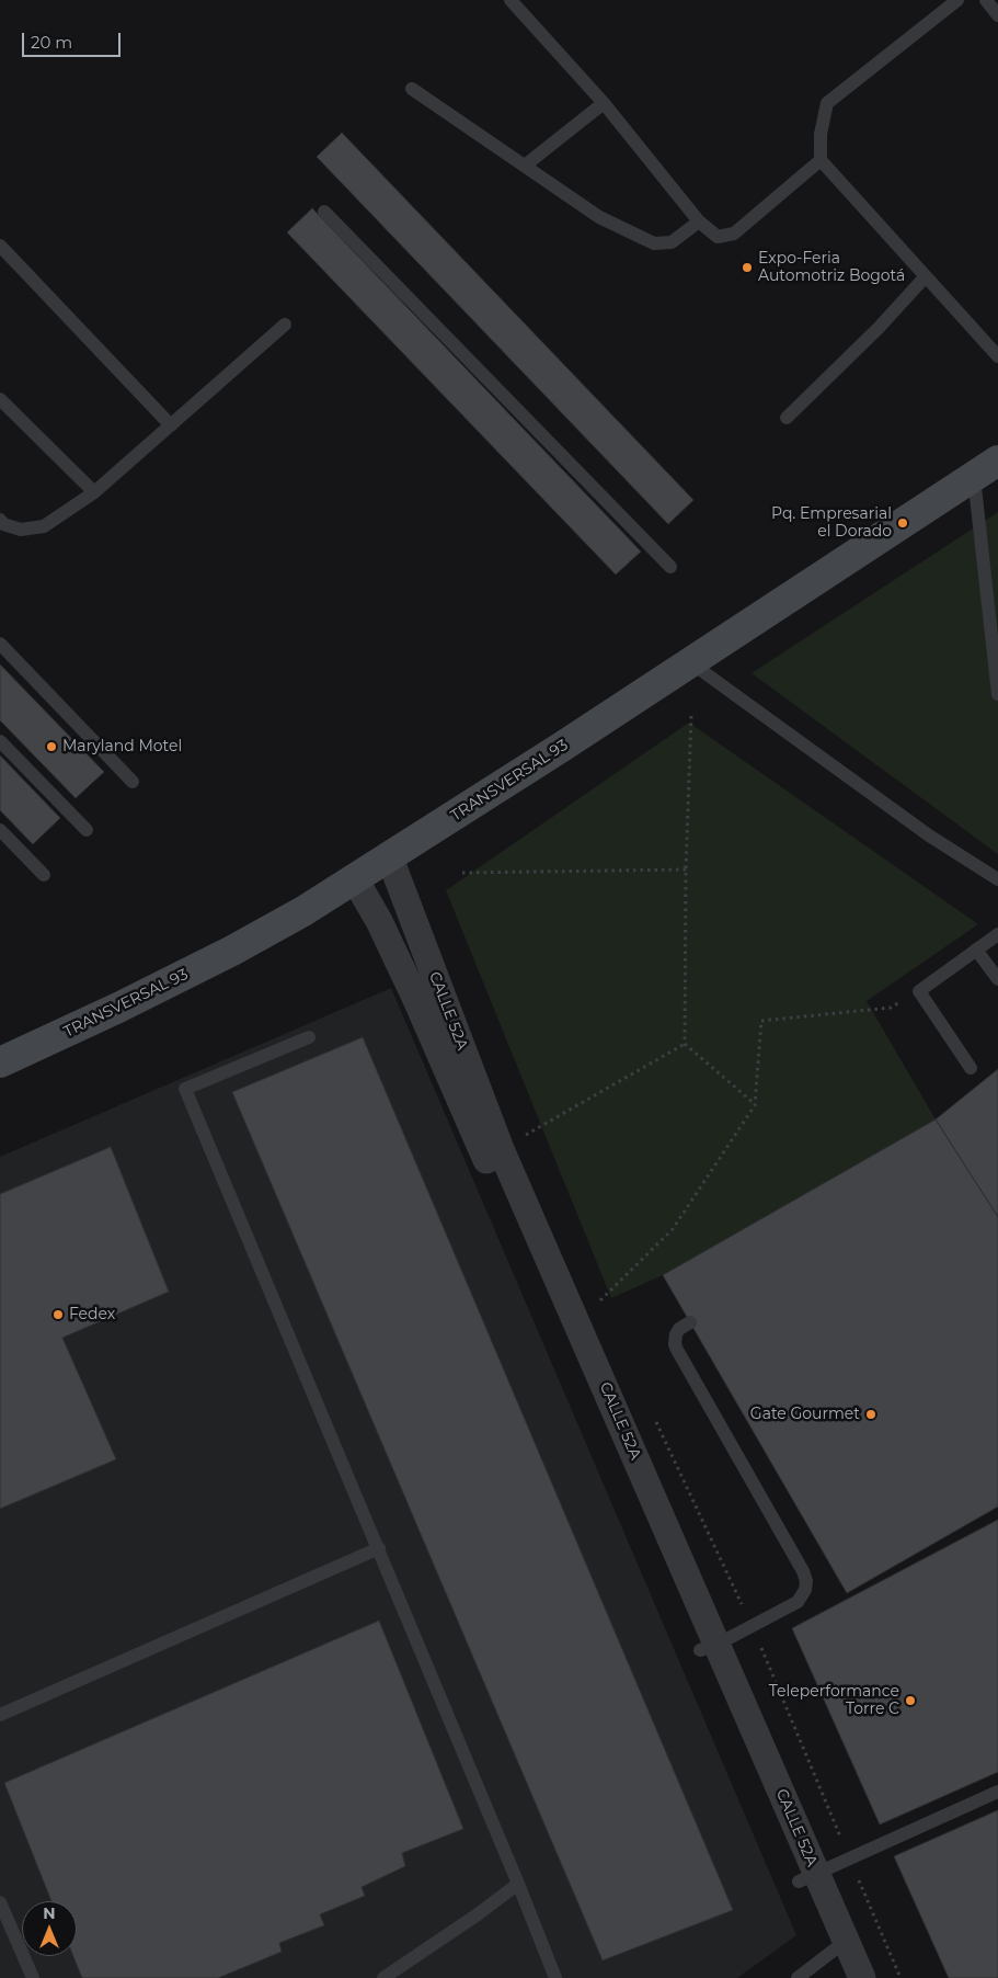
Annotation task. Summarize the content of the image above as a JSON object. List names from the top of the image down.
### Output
{
  "streets": {
    "main road": ["TRANSVERSAL 93"],
    "street": ["CALLE 52A"]
  },
  "crossings": [
    ["TRANSVERSAL 93", "CALLE 52A"]
  ],
  "places": [
    "Expo-Feria Automotriz Bogotá",
    "Pq. Empresarial el Dorado",
    "Maryland Motel",
    "Fedex",
    "Gate Gourmet",
    "Teleperformance Torre C"
  ],
  "scale_bar": "20 m",
  "north": "top"
}
